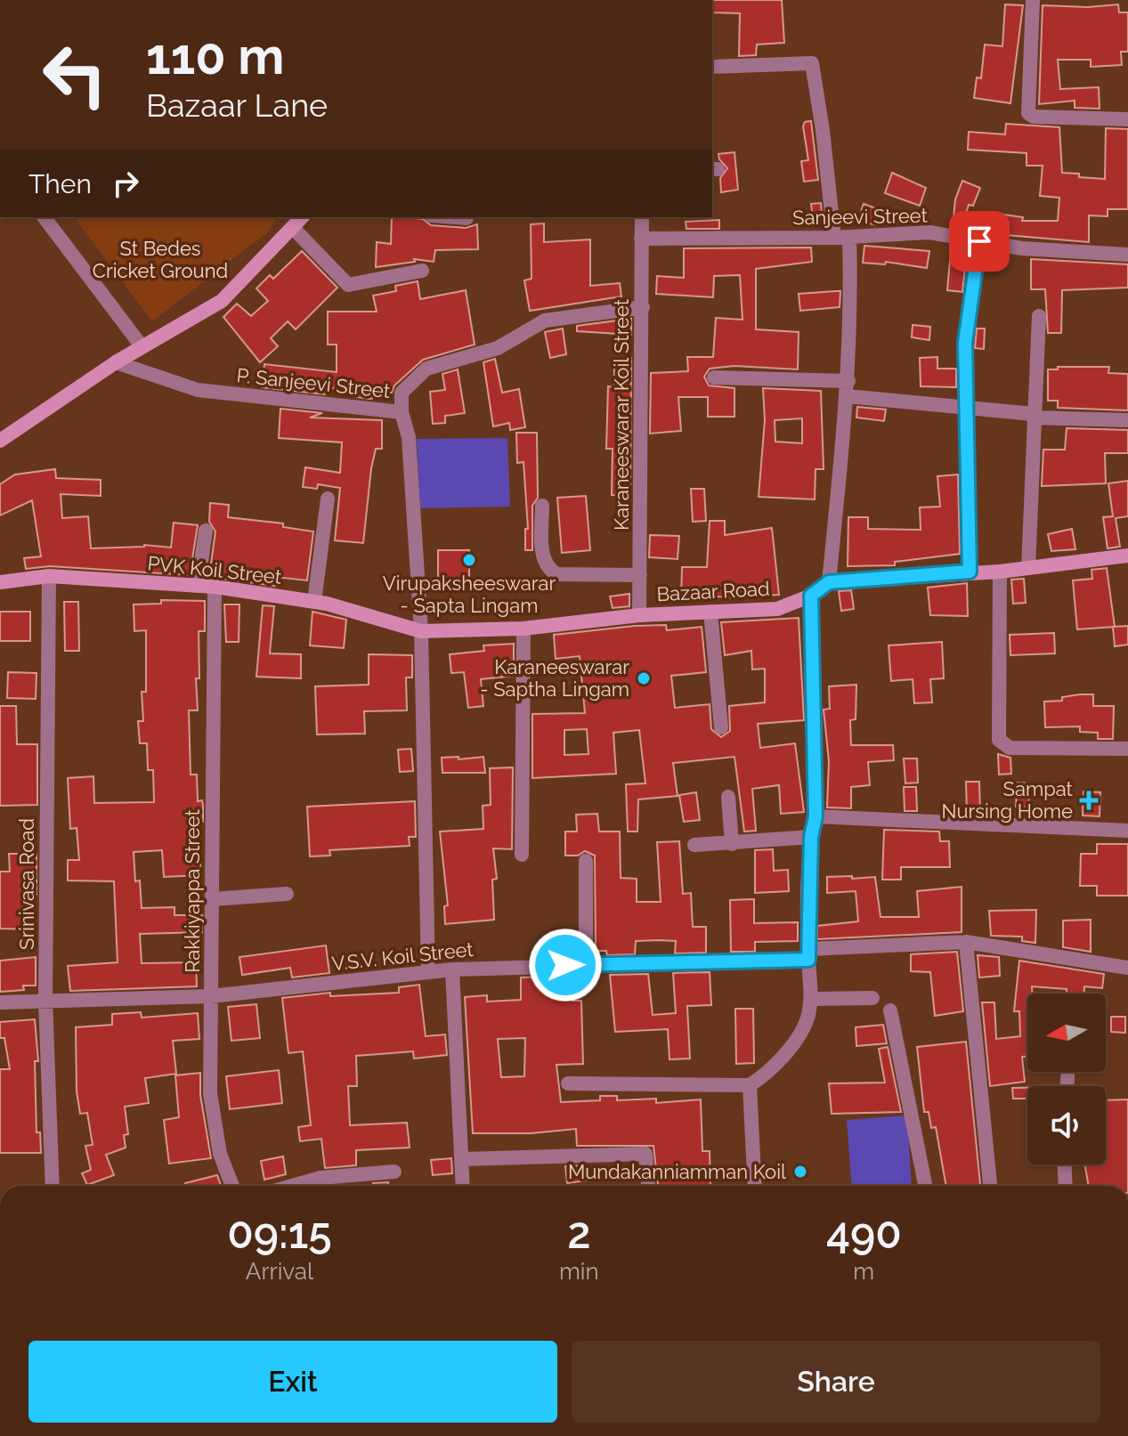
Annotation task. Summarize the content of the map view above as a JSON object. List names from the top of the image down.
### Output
{
  "streets": {
    "street": [
      "Sanjeevi Street",
      "P. Sanjeevi Street",
      "Karaneeswarar Koil Street",
      "PVK Koil Street",
      "Bazaar Road",
      "Srinivasa Road",
      "Rakkiyappa Street",
      "V.S.V. Koil Street"
    ]
  },
  "crossings": [
    ["Sanjeevi Street", "Karaneeswarar Koil Street"],
    ["P. Sanjeevi Street", "Karaneeswarar Koil Street"],
    ["Karaneeswarar Koil Street", "Bazaar Road"],
    ["PVK Koil Street", "Bazaar Road"],
    ["PVK Koil Street", "Srinivasa Road"],
    ["PVK Koil Street", "Rakkiyappa Street"],
    ["Srinivasa Road", "V.S.V. Koil Street"],
    ["Rakkiyappa Street", "V.S.V. Koil Street"]
  ],
  "parks": ["St Bedes Cricket Ground"],
  "places": {
    "other": ["Virupaksheeswarar - Sapta Lingam", "Karaneeswarar - Saptha Lingam", "Mundakanniamman Koil"],
    "health": ["Sampat Nursing Home"]
  },
  "north": "left",
  "page": {
    "turn": ["110 m", "Bazaar Lane"],
    "then": "Then",
    "eta": [
      "09:15",
      "Arrival",
      "2",
      "min",
      "490",
      "m"
    ],
    "buttons": ["Exit", "Share"]
  }
}
